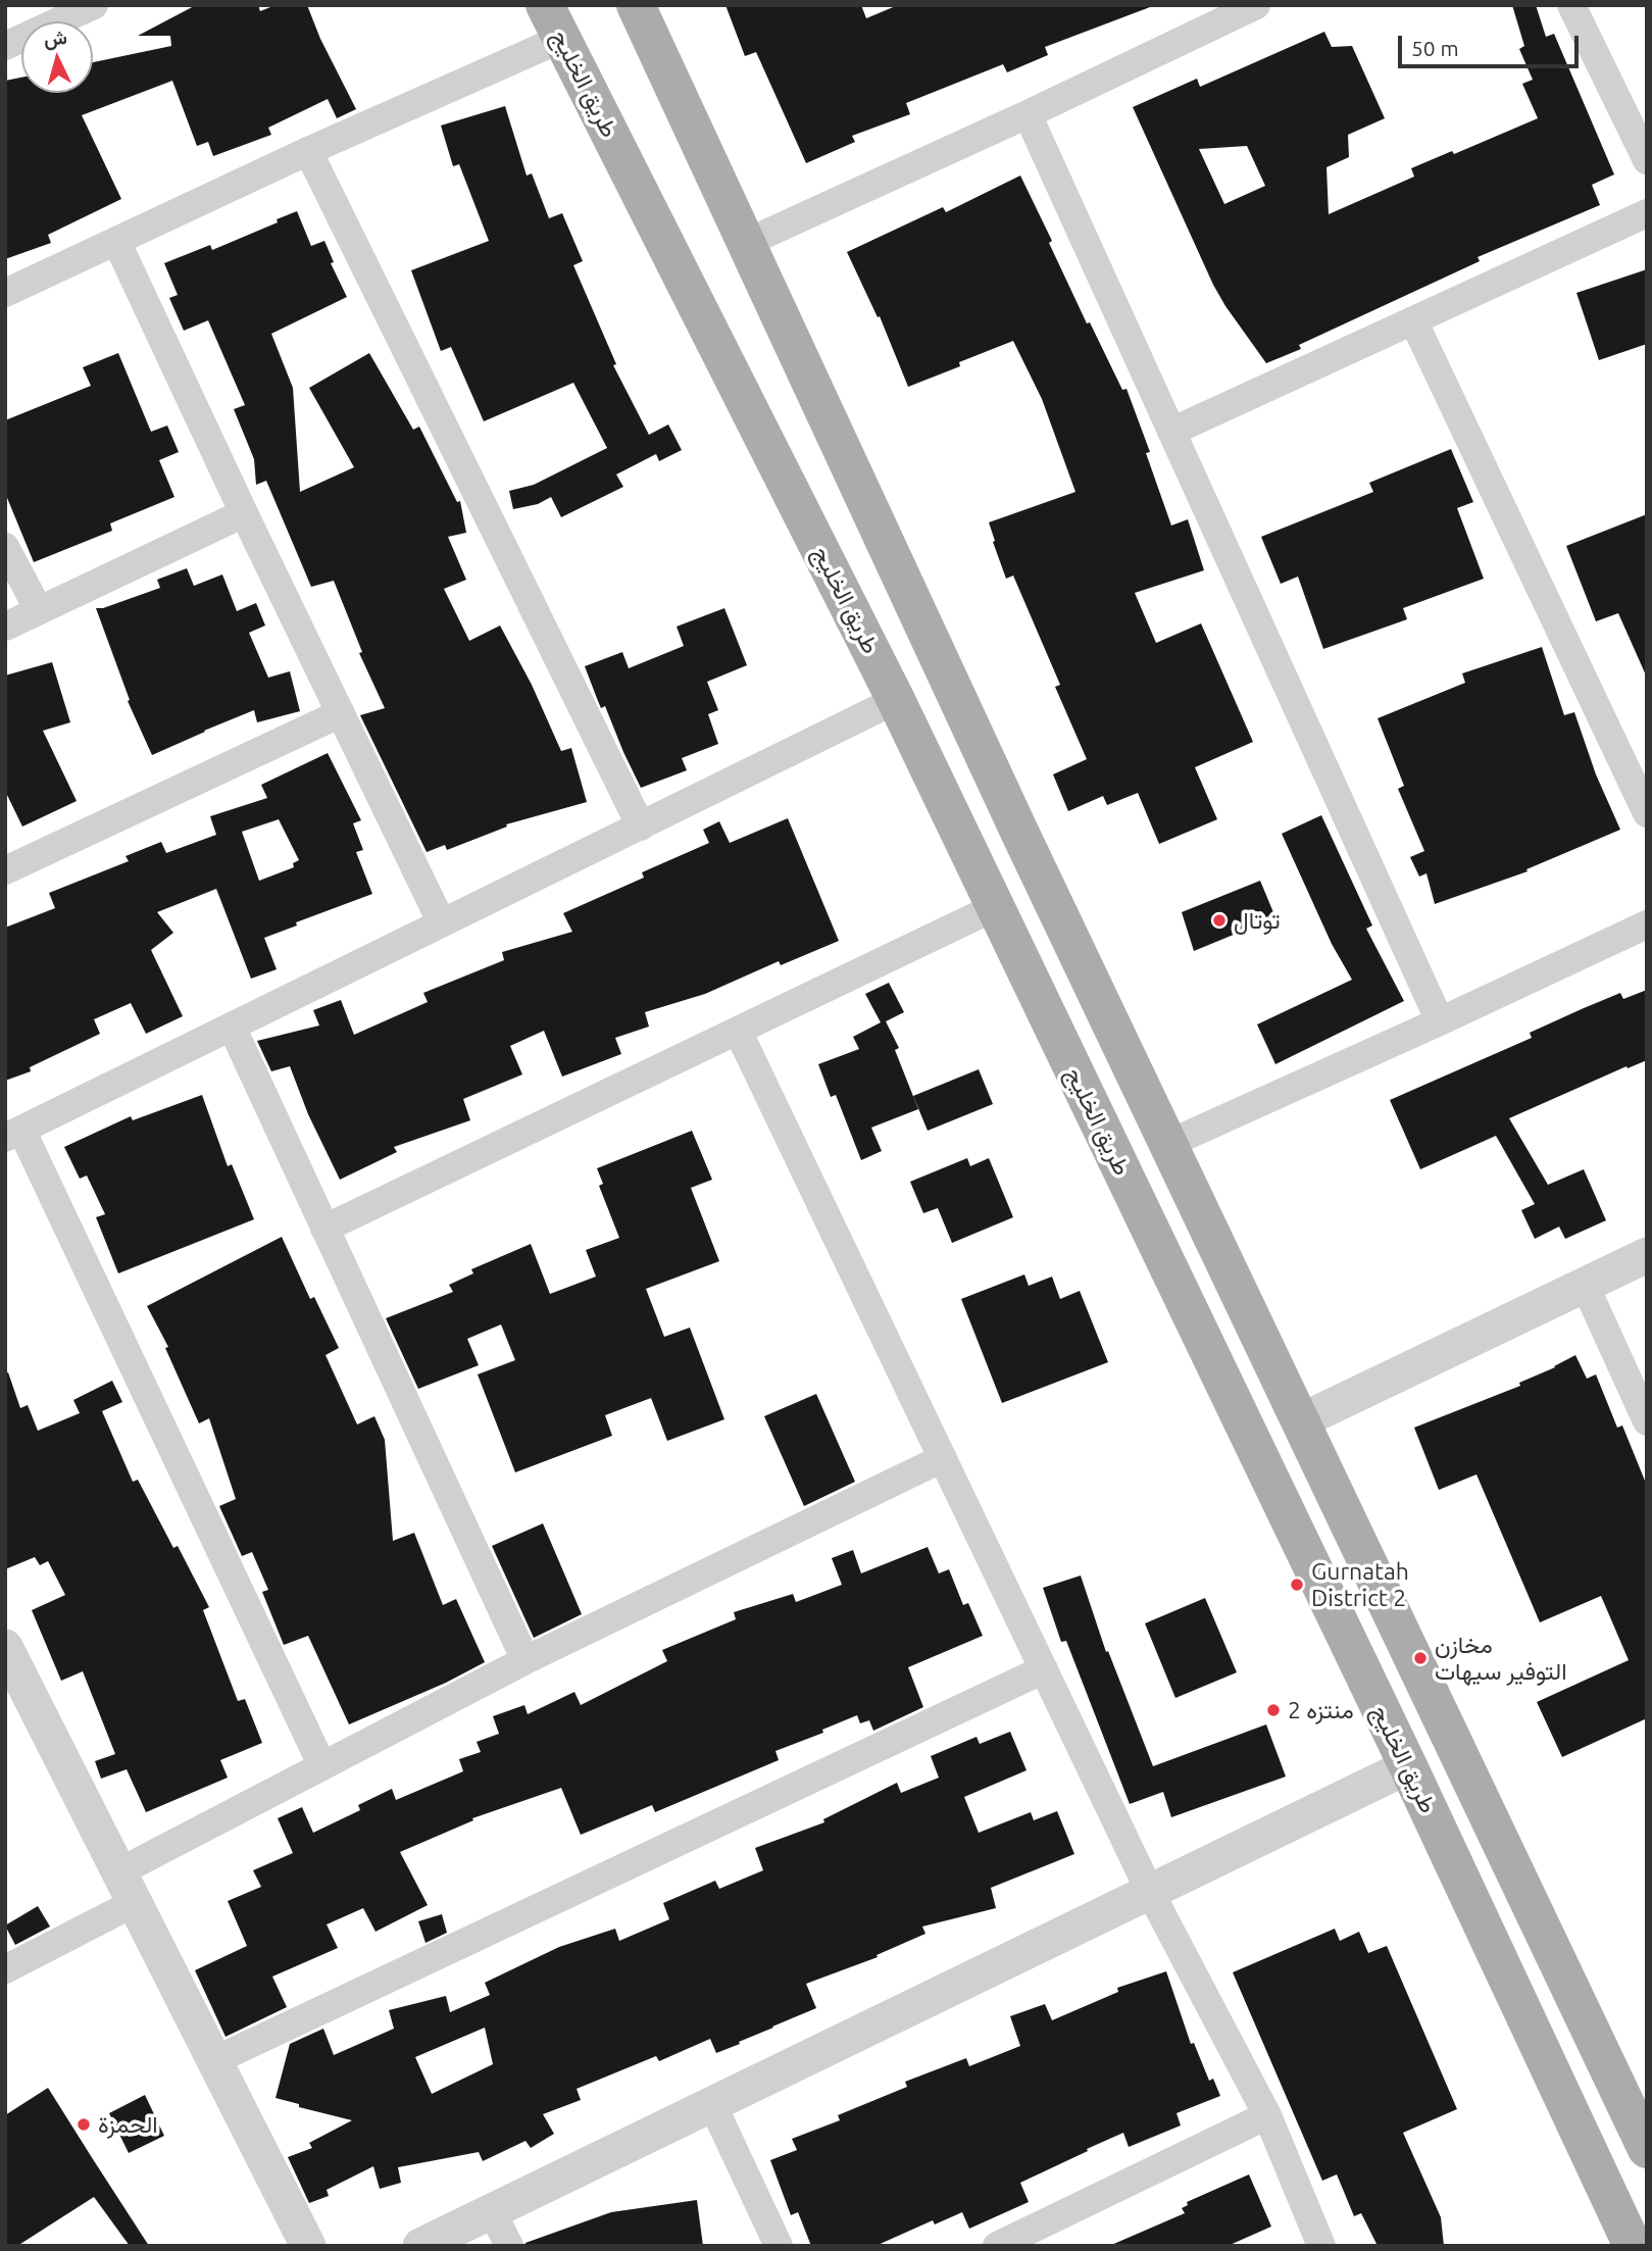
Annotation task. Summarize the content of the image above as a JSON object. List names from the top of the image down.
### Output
{
  "streets": {
    "main road": ["طريق الخليج"]
  },
  "places": [
    "توتال",
    "Gurnatah District 2",
    "مخازن التوفير سيهات",
    "منتزه 2",
    "الحمزة"
  ],
  "scale_bar": "50 m",
  "north": "top"
}
